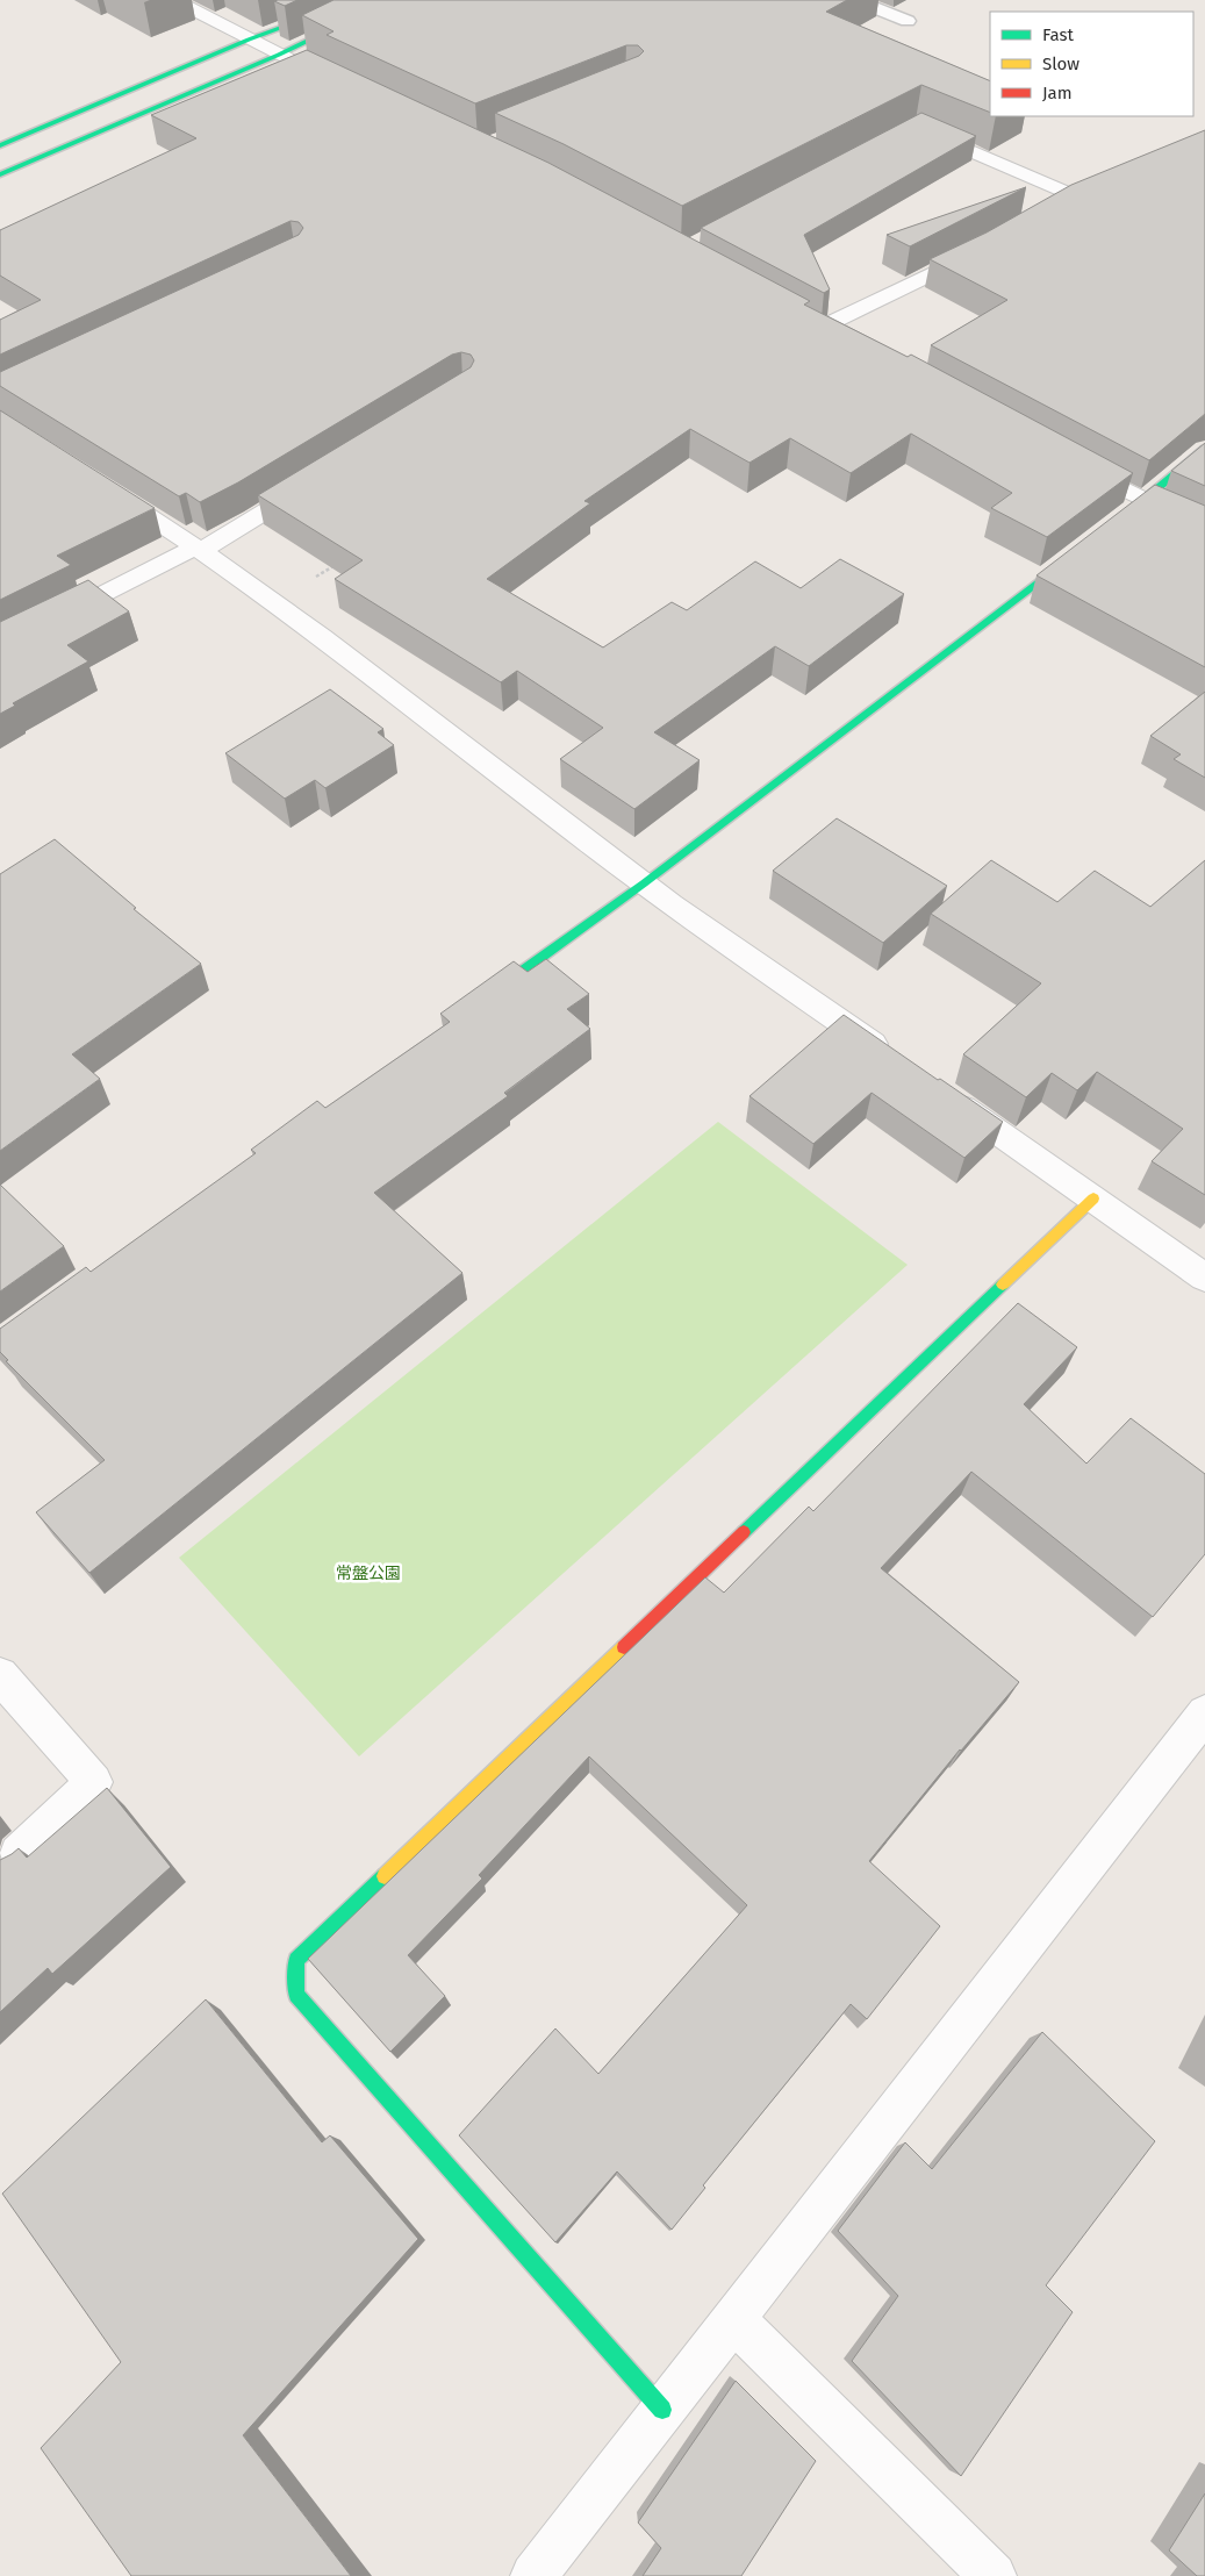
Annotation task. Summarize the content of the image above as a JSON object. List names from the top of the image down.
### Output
{
  "parks": ["常盤公園"],
  "legend": ["Fast", "Slow", "Jam"]
}
